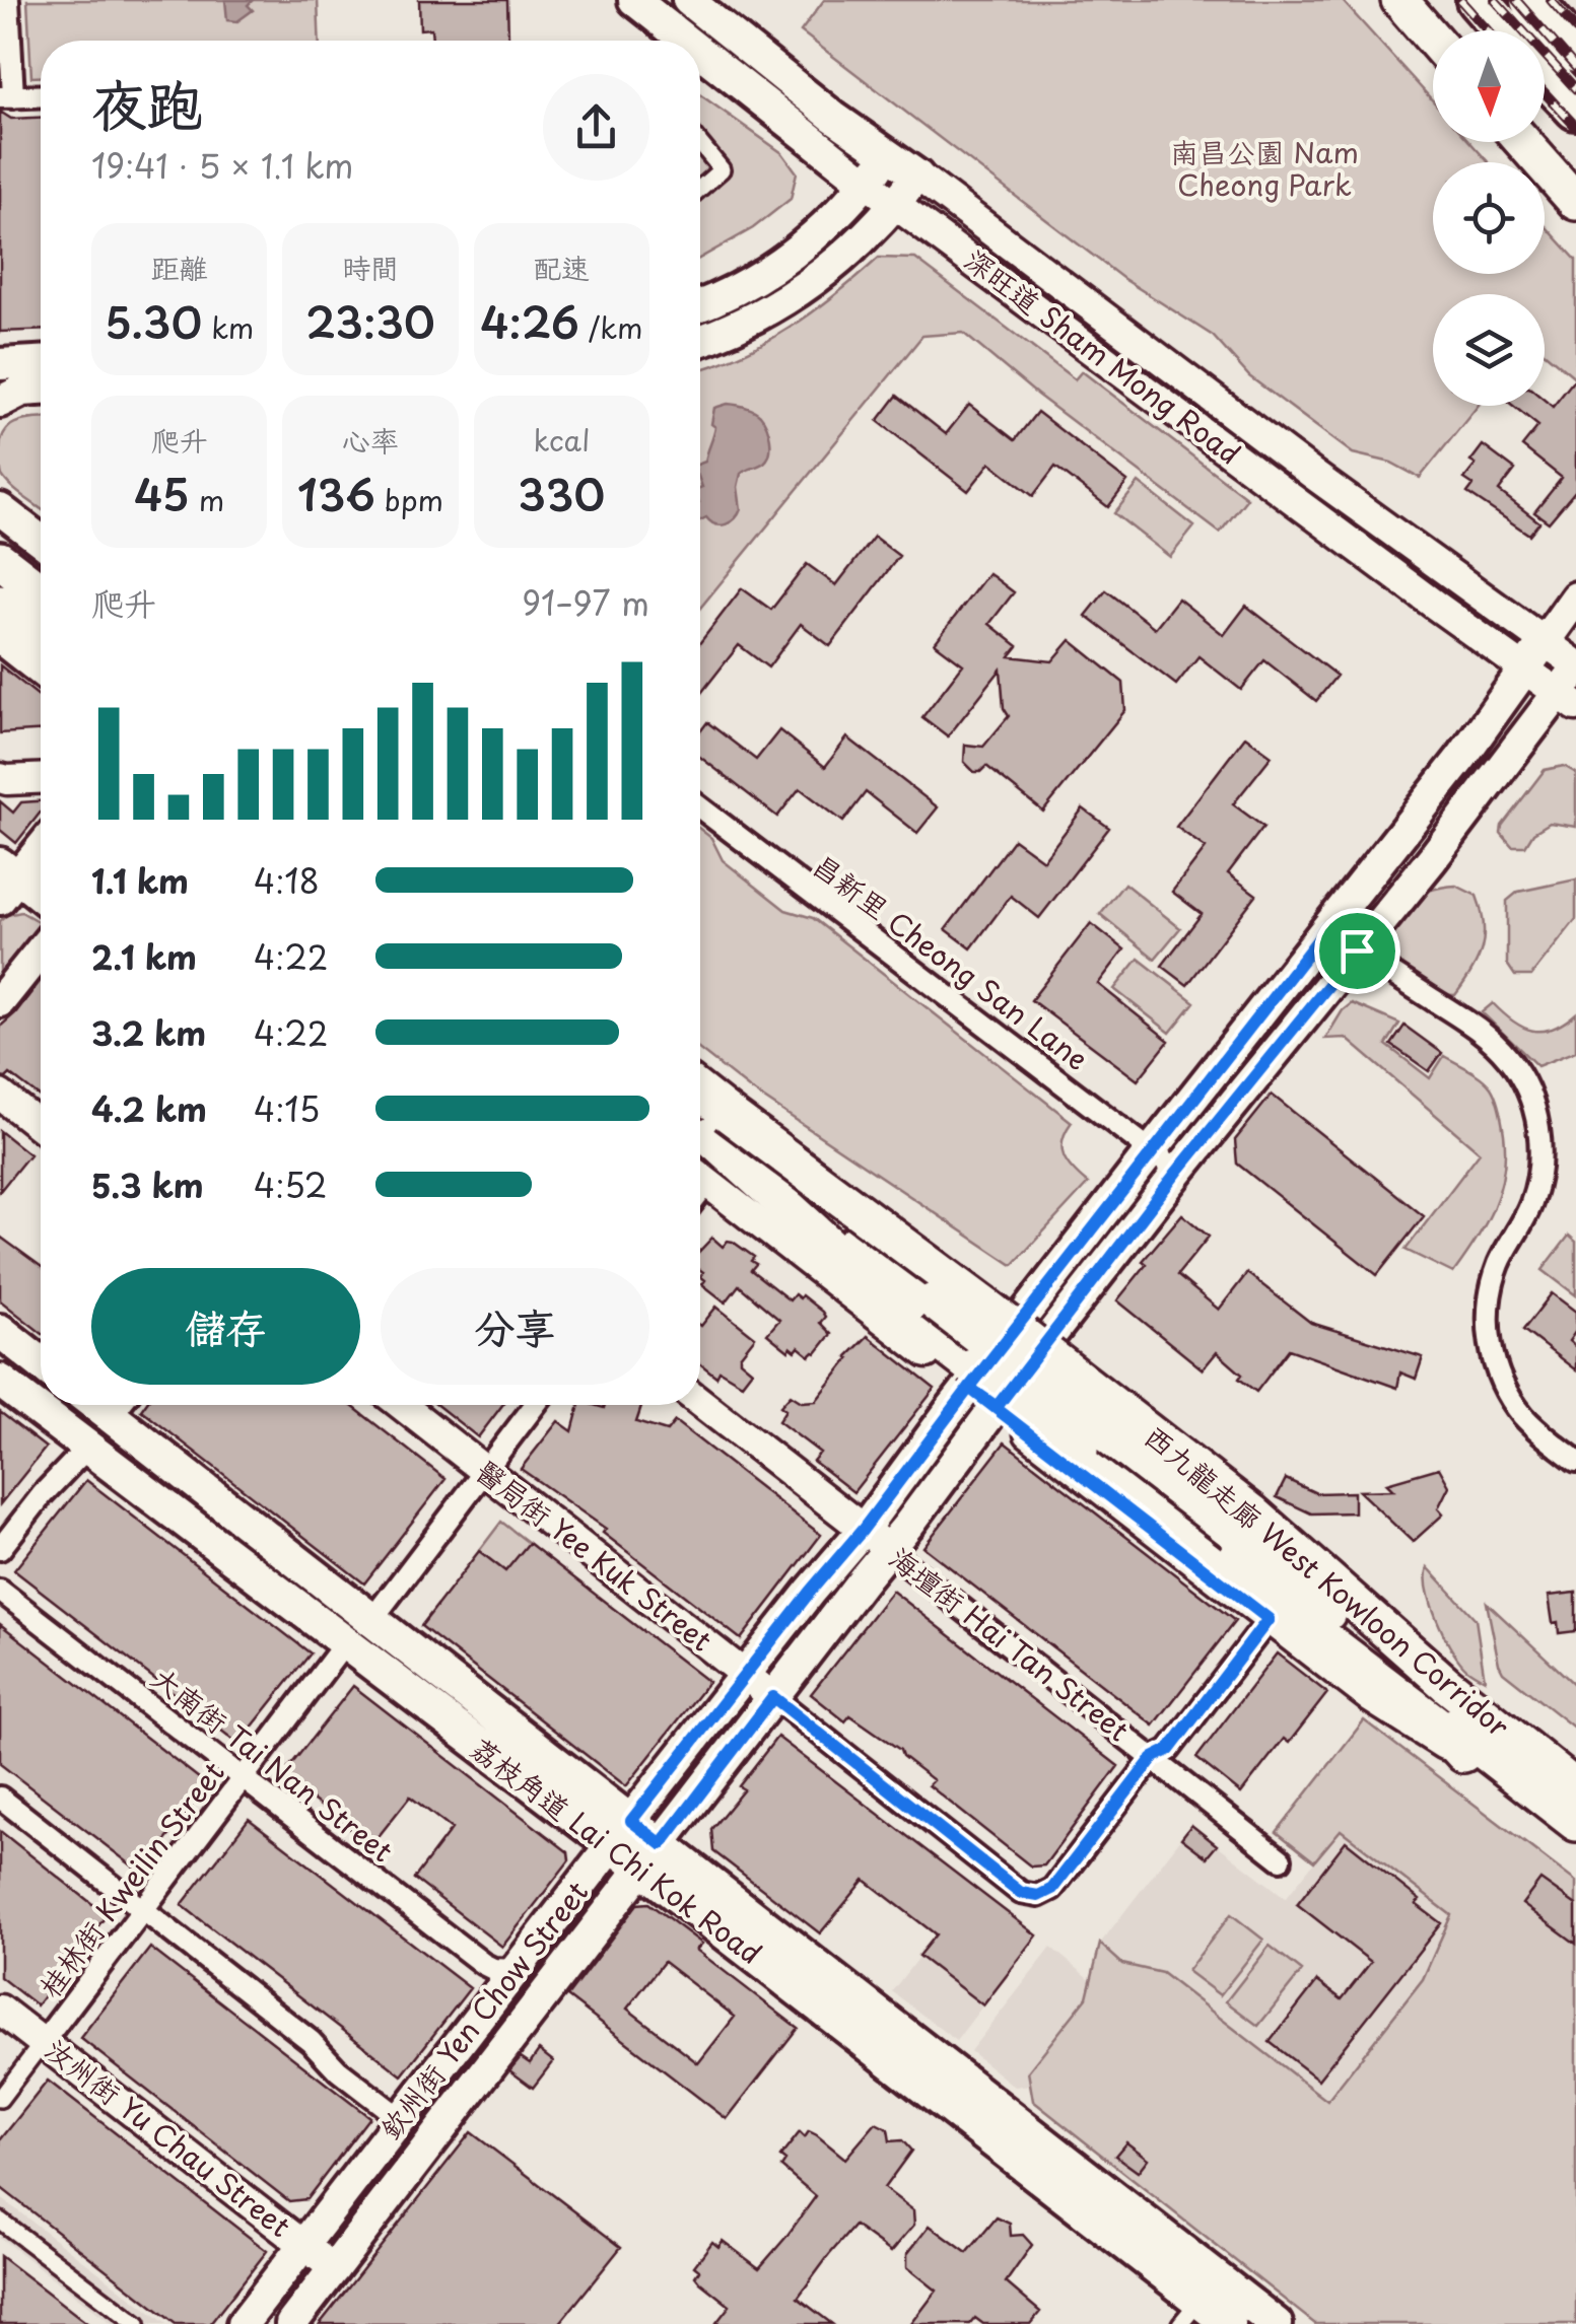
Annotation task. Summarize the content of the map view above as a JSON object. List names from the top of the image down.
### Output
{
  "streets": {
    "highway": ["西九龍走廊 West Kowloon Corridor"],
    "main road": ["深旺道 Sham Mong Road", "荔枝角道 Lai Chi Kok Road", "欽州街 Yen Chow Street"],
    "street": [
      "昌新里 Cheong San Lane",
      "醫局街 Yee Kuk Street",
      "海壇街 Hai Tan Street",
      "大南街 Tai Nan Street",
      "桂林街 Kweilin Street",
      "汝州街 Yu Chau Street"
    ]
  },
  "crossings": [
    ["深旺道 Sham Mong Road", "欽州街 Yen Chow Street"],
    ["昌新里 Cheong San Lane", "欽州街 Yen Chow Street"],
    ["醫局街 Yee Kuk Street", "海壇街 Hai Tan Street"],
    ["醫局街 Yee Kuk Street", "欽州街 Yen Chow Street"],
    ["海壇街 Hai Tan Street", "欽州街 Yen Chow Street"],
    ["大南街 Tai Nan Street", "桂林街 Kweilin Street"],
    ["大南街 Tai Nan Street", "欽州街 Yen Chow Street"],
    ["荔枝角道 Lai Chi Kok Road", "桂林街 Kweilin Street"],
    ["荔枝角道 Lai Chi Kok Road", "欽州街 Yen Chow Street"],
    ["桂林街 Kweilin Street", "汝州街 Yu Chau Street"],
    ["欽州街 Yen Chow Street", "汝州街 Yu Chau Street"]
  ],
  "parks": ["南昌公園 Nam Cheong Park"],
  "north": "bottom",
  "page": {
    "heading": ["夜跑", "19:41 · 5 × 1.1 km"],
    "stats": [
      ["距離", "5.30 km"],
      ["時間", "23:30"],
      ["配速", "4:26 /km"],
      ["爬升", "45 m"],
      ["心率", "136 bpm"],
      ["kcal", "330"]
    ],
    "chart": ["爬升", "91–97 m"],
    "list": [
      {
        "name": "1.1 km",
        "note": "4:18"
      },
      {
        "name": "2.1 km",
        "note": "4:22"
      },
      {
        "name": "3.2 km",
        "note": "4:22"
      },
      {
        "name": "4.2 km",
        "note": "4:15"
      },
      {
        "name": "5.3 km",
        "note": "4:52"
      }
    ],
    "buttons": ["儲存", "分享"]
  }
}
